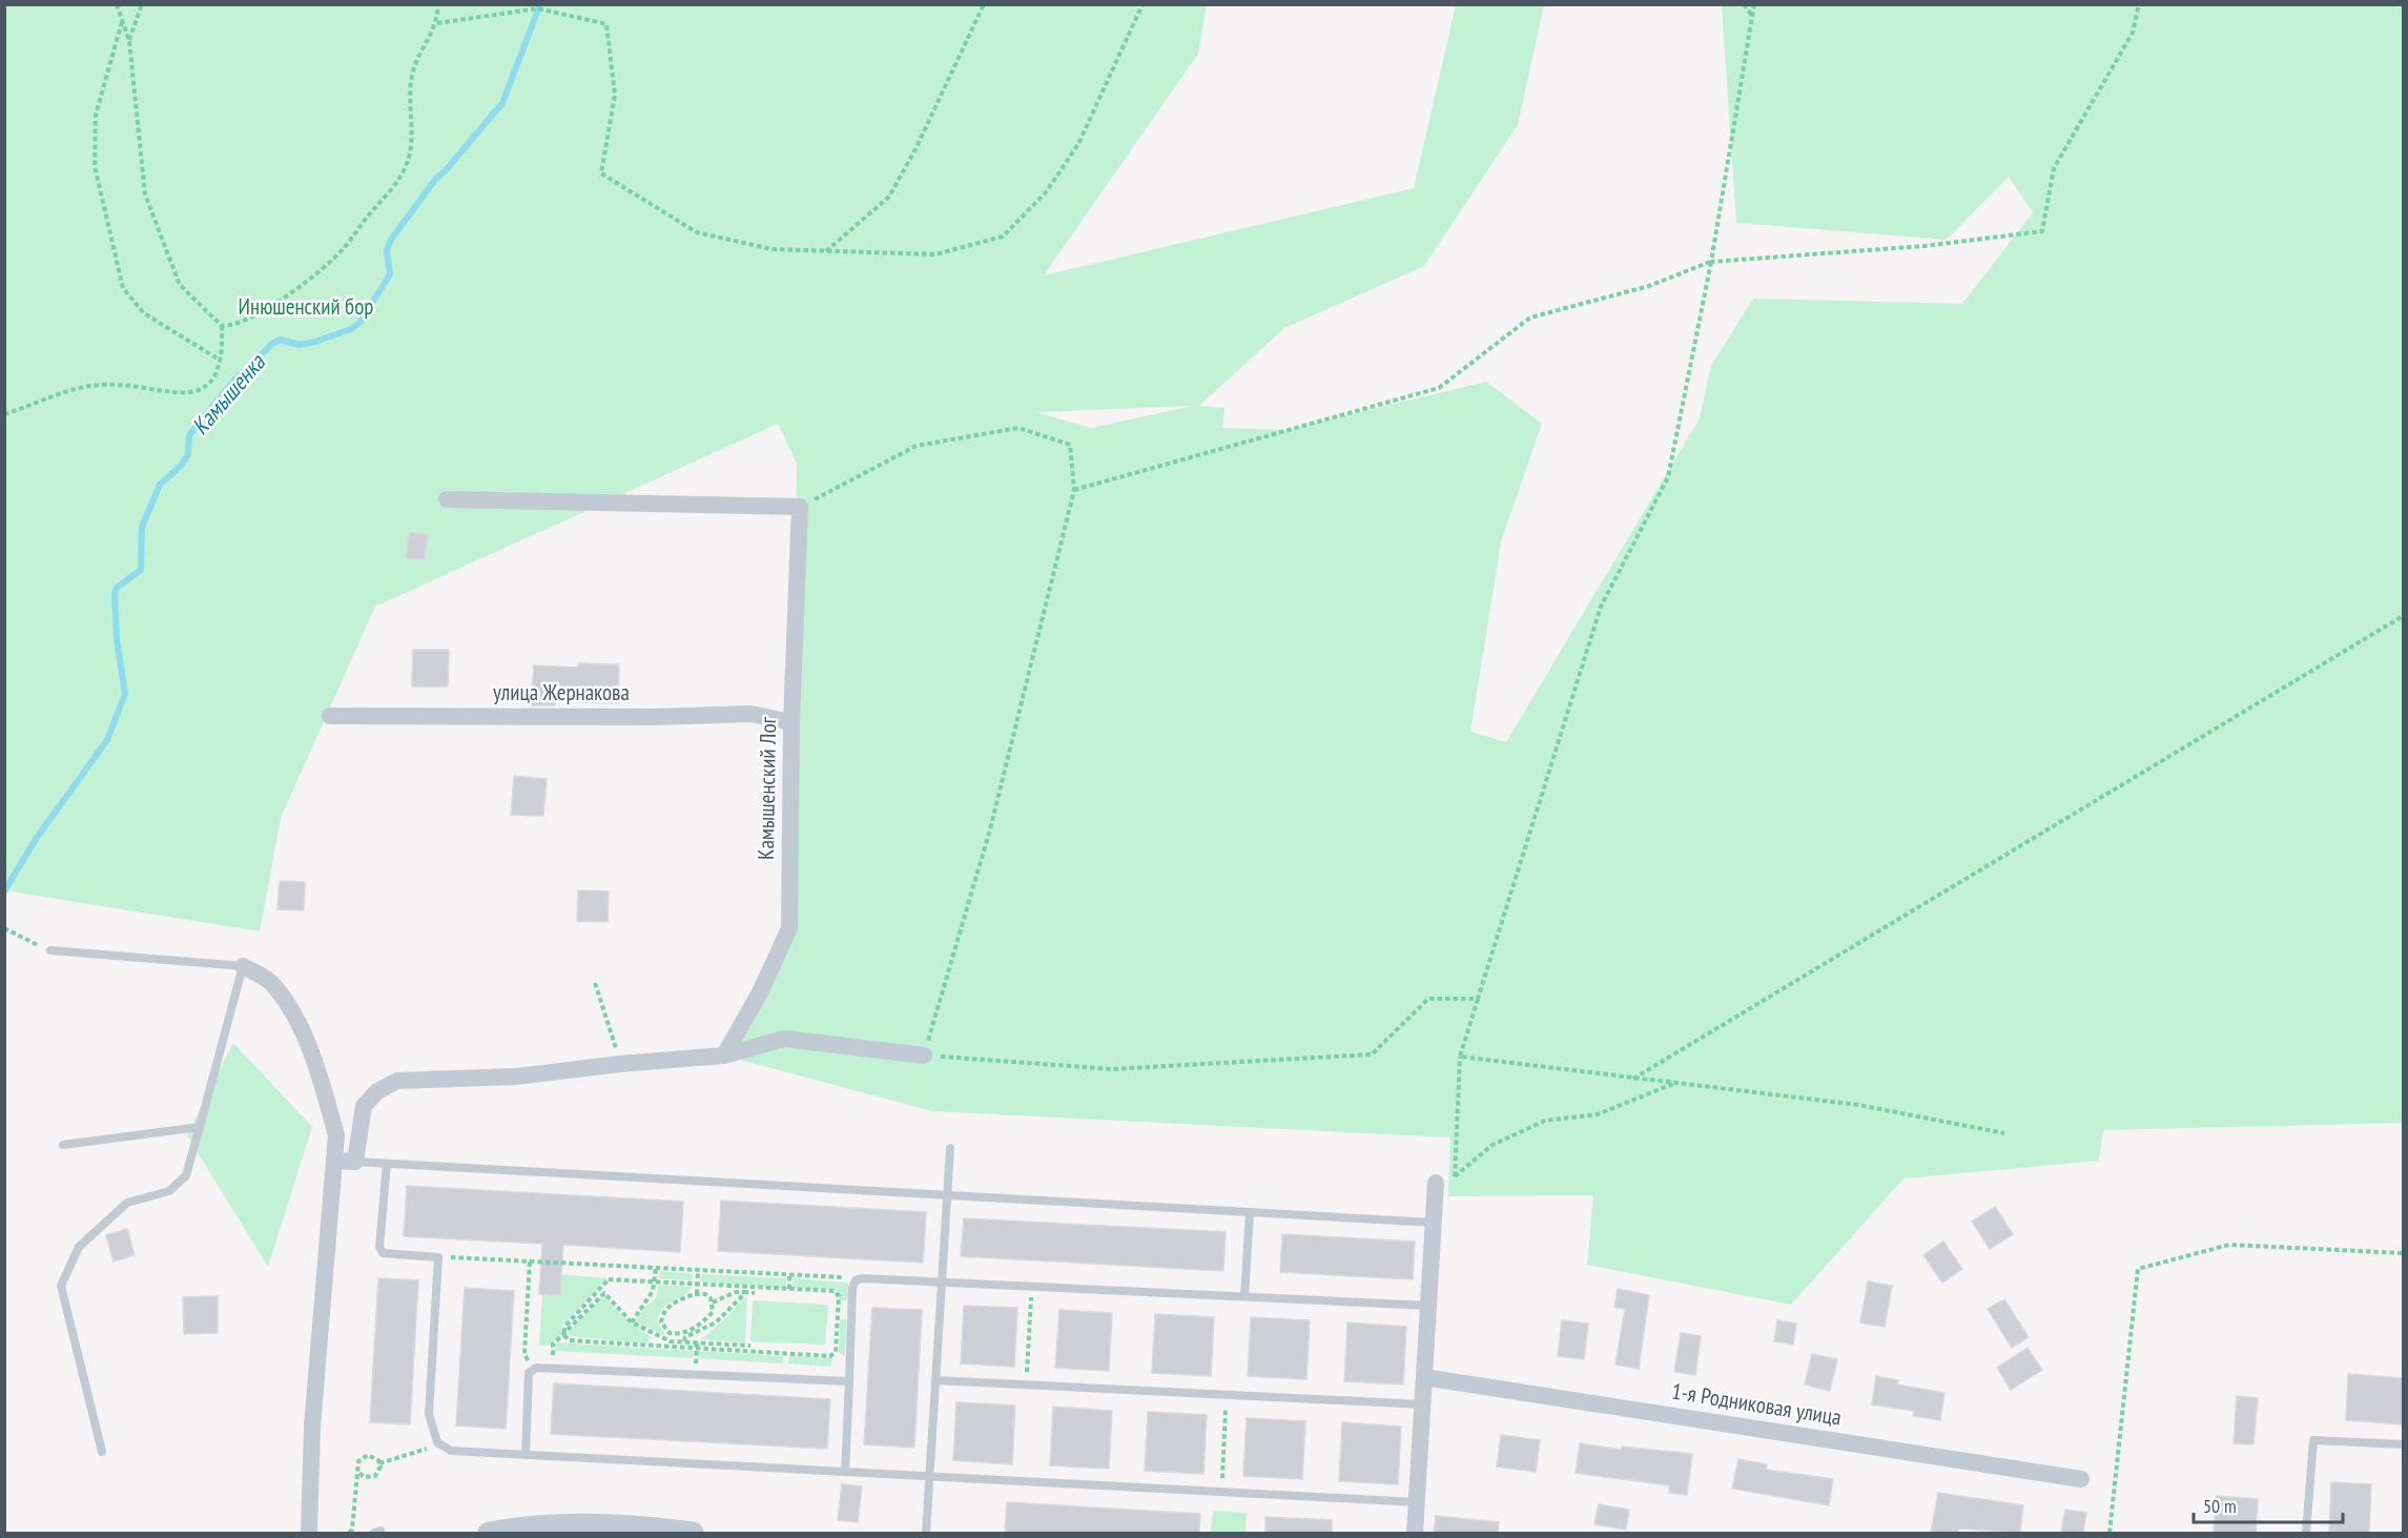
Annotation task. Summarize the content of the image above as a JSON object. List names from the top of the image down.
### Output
{
  "streets": {
    "street": ["улица Жернакова", "Камышенский Лог", "1-я Родниковая улица"]
  },
  "crossings": [
    ["улица Жернакова", "Камышенский Лог"]
  ],
  "water": ["Камышенка"],
  "parks": ["Инюшенский бор"],
  "scale_bar": "50 m"
}
